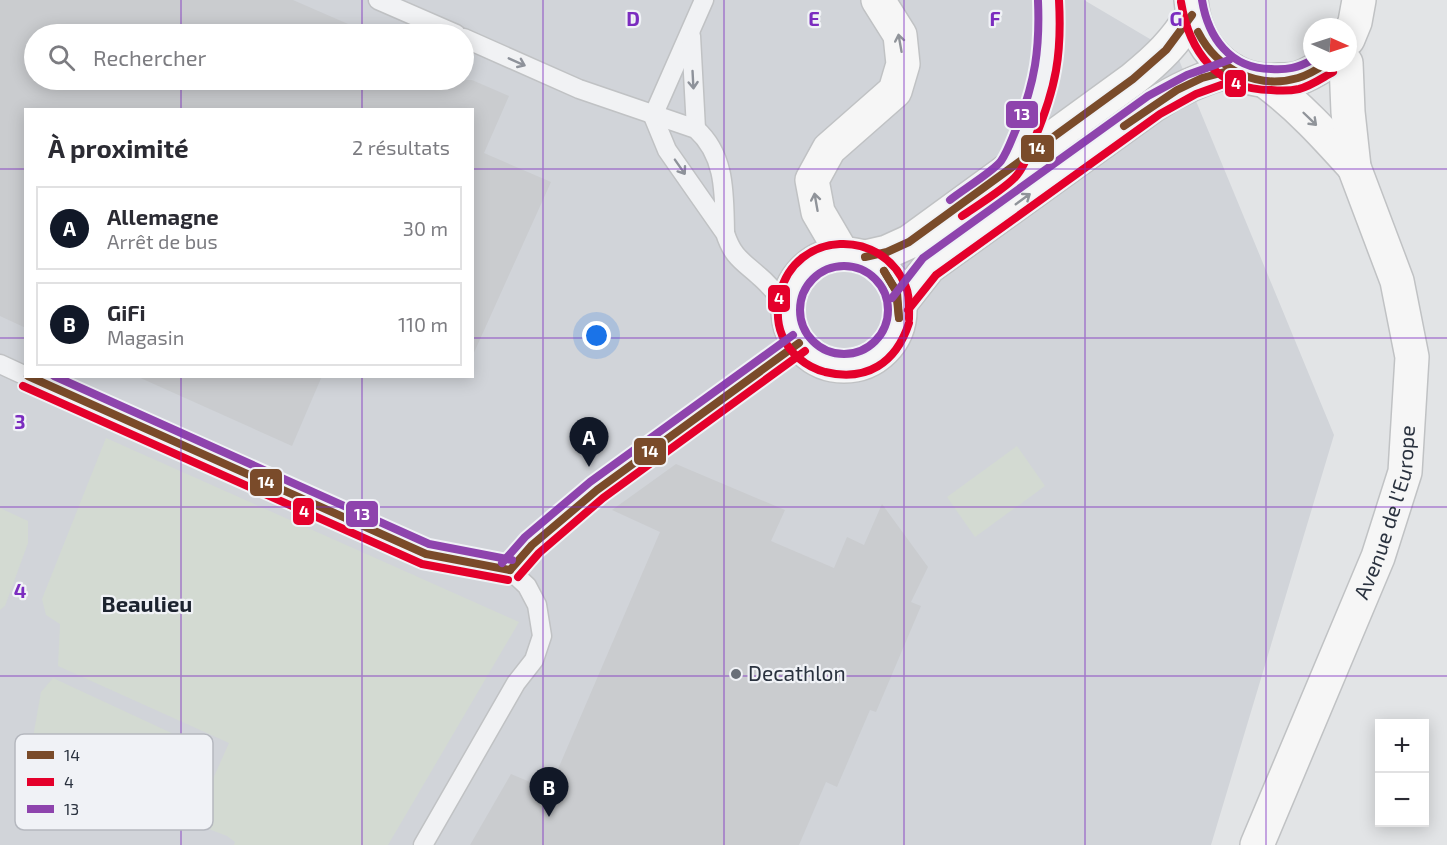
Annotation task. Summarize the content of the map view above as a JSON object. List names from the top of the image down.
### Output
{
  "streets": {
    "street": ["Avenue de l'Europe"]
  },
  "districts": ["Beaulieu"],
  "places": ["Decathlon"],
  "lines": ["transit line 4", "transit line 13", "transit line 14"],
  "legend": ["14", "4", "13"],
  "north": "right",
  "page": {
    "search": "Rechercher",
    "heading": ["À proximité", "2 résultats"],
    "list": [
      {
        "mark": "A",
        "name": "Allemagne",
        "note": "Arrêt de bus",
        "value": "30 m"
      },
      {
        "mark": "B",
        "name": "GiFi",
        "note": "Magasin",
        "value": "110 m"
      }
    ],
    "pins": ["A", "B"],
    "map_buttons": ["+", "−"]
  },
  "grid": {
    "columns": [
      "D",
      "E",
      "F",
      "G"
    ],
    "rows": ["3", "4"]
  }
}
